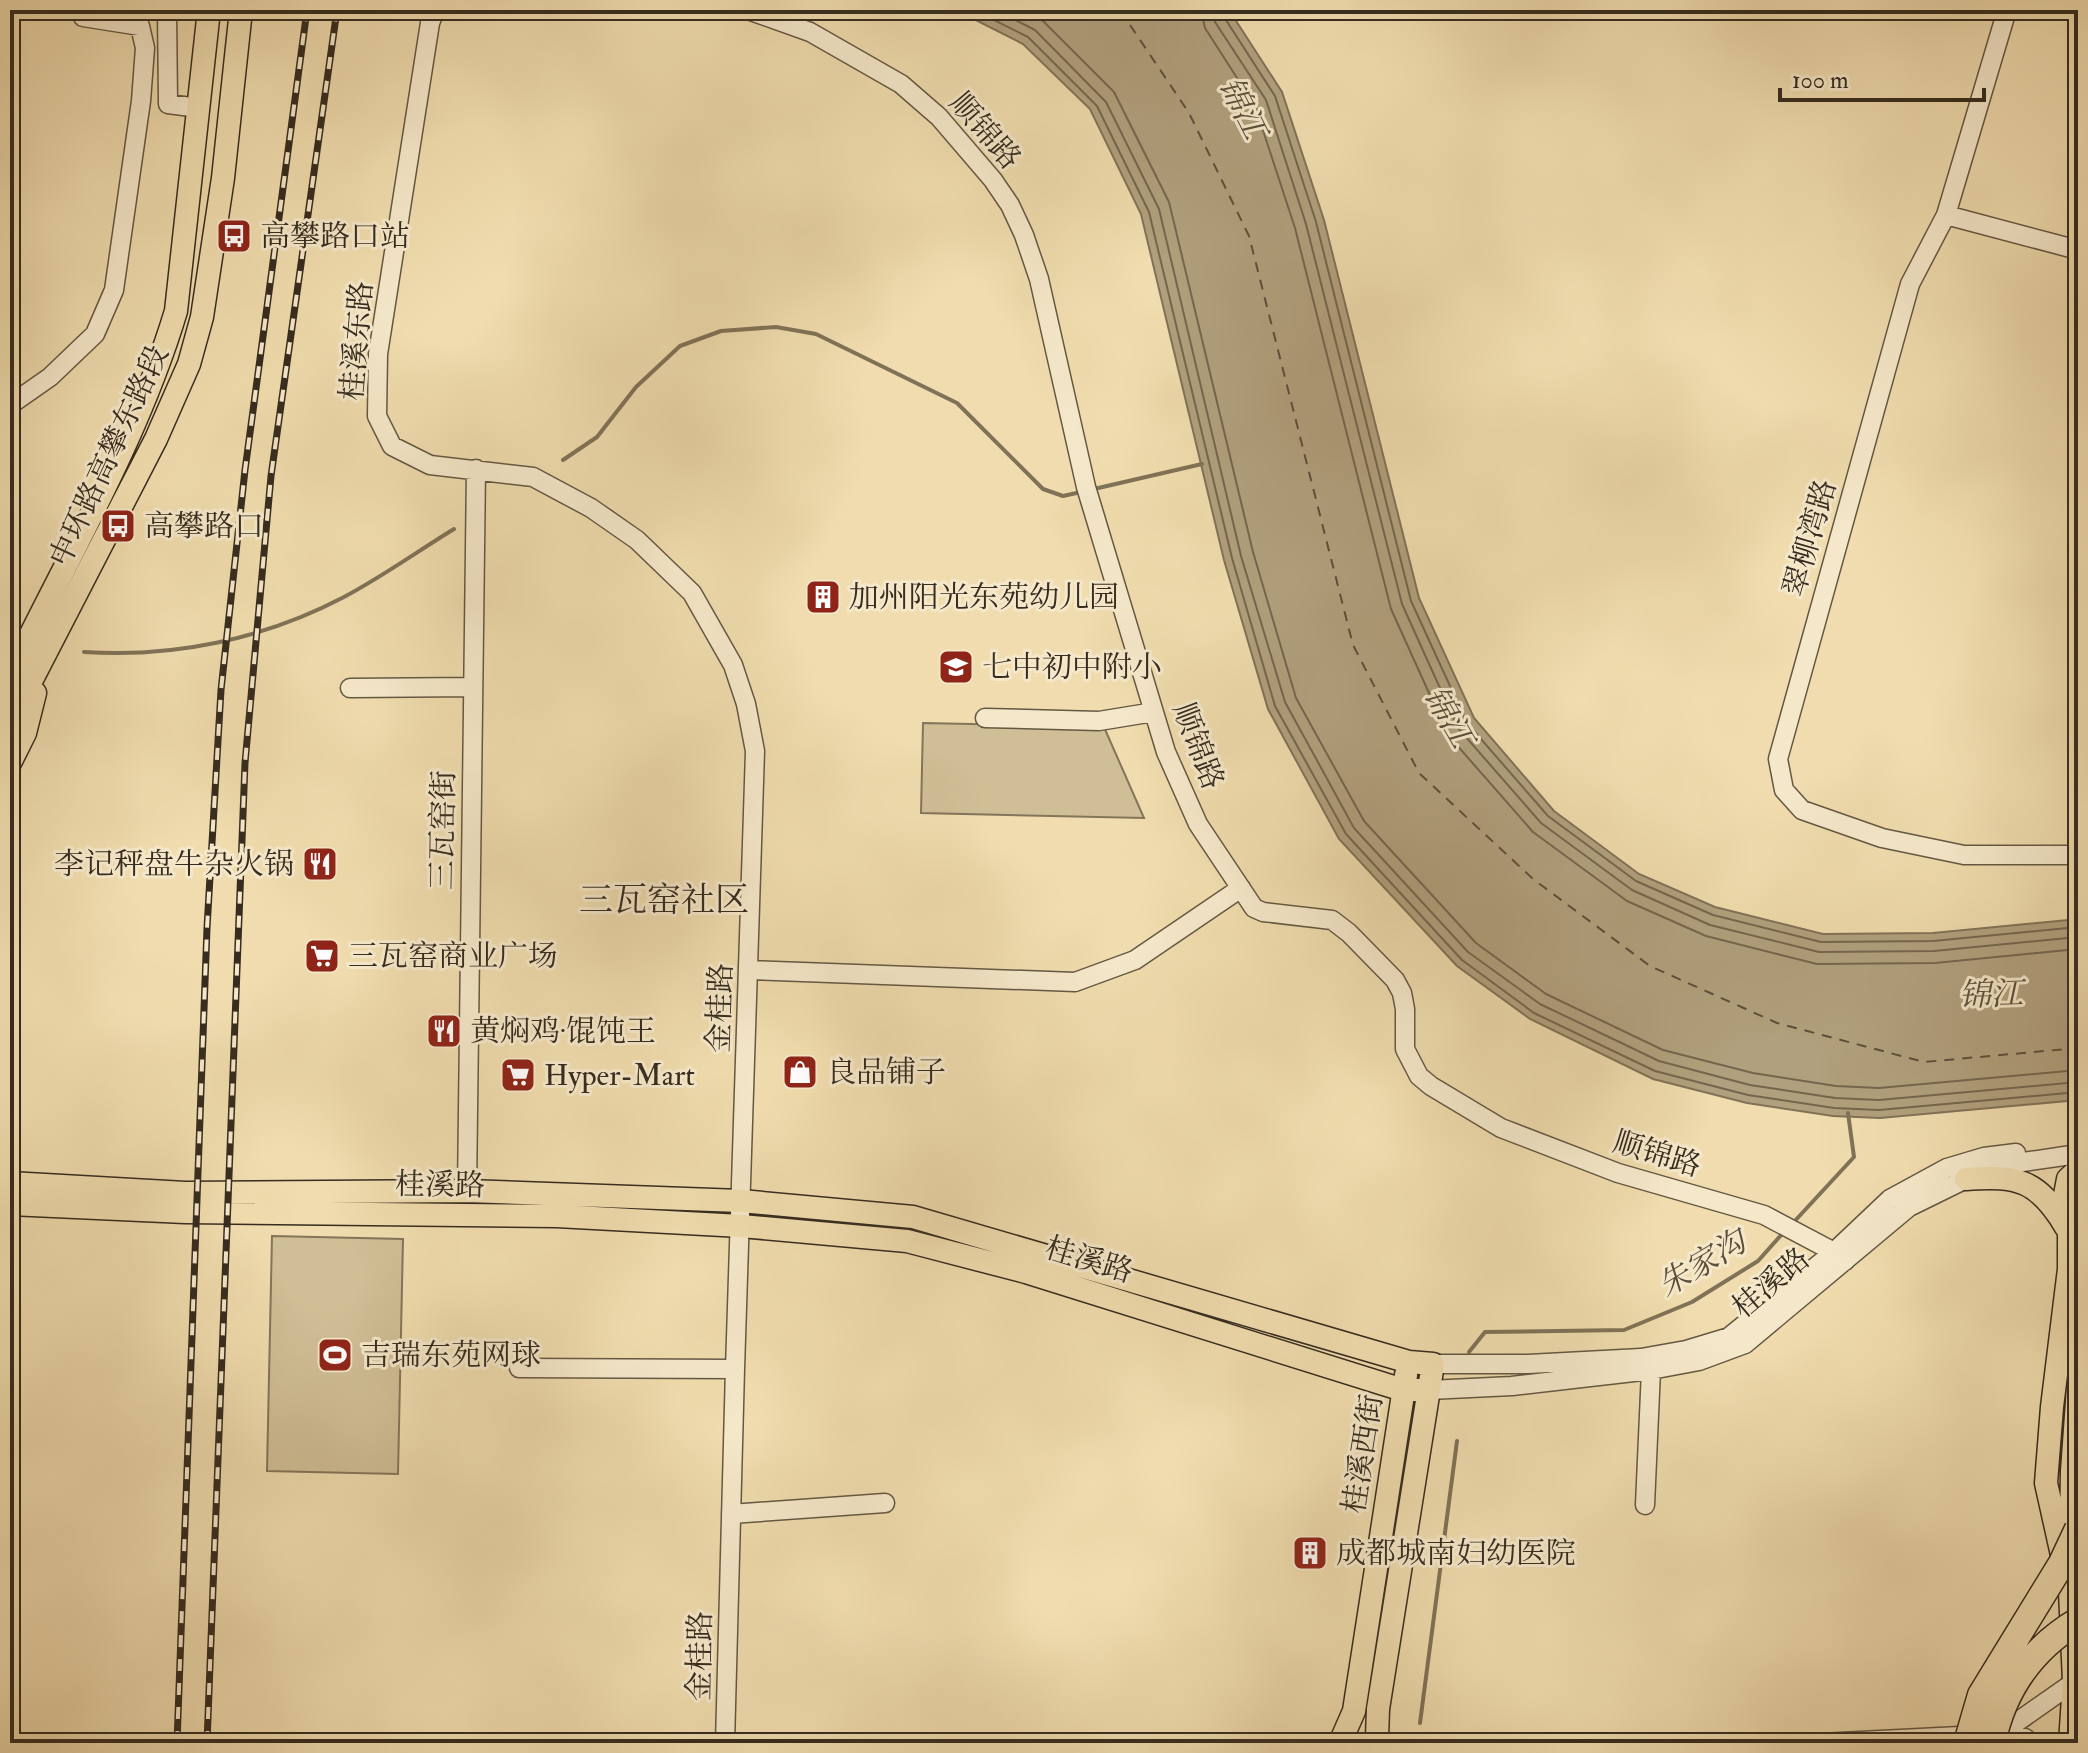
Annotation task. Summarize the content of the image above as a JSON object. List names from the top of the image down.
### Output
{
  "streets": {
    "main road": ["中环路高攀东路段", "桂溪路", "桂溪西街"],
    "street": [
      "顺锦路",
      "桂溪东路",
      "翠柳湾路",
      "三瓦窑街",
      "金桂路"
    ]
  },
  "crossings": [
    ["顺锦路", "桂溪路"],
    ["桂溪东路", "三瓦窑街"],
    ["桂溪东路", "金桂路"],
    ["三瓦窑街", "金桂路"],
    ["三瓦窑街", "桂溪路"],
    ["金桂路", "桂溪路"],
    ["桂溪路", "桂溪西街"]
  ],
  "districts": ["三瓦窑社区"],
  "water": ["锦江", "朱家沟"],
  "places": {
    "bus stop": ["高攀路口站", "高攀路口"],
    "building": ["加州阳光东苑幼儿园", "成都城南妇幼医院"],
    "school or university": ["七中初中附小"],
    "restaurant": ["李记秤盘牛杂火锅", "黄焖鸡·馄饨王"],
    "supermarket": ["三瓦窑商业广场", "Hyper-Mart"],
    "shop": ["良品铺子"],
    "sports": ["吉瑞东苑网球"]
  },
  "scale_bar": "100 m"
}
